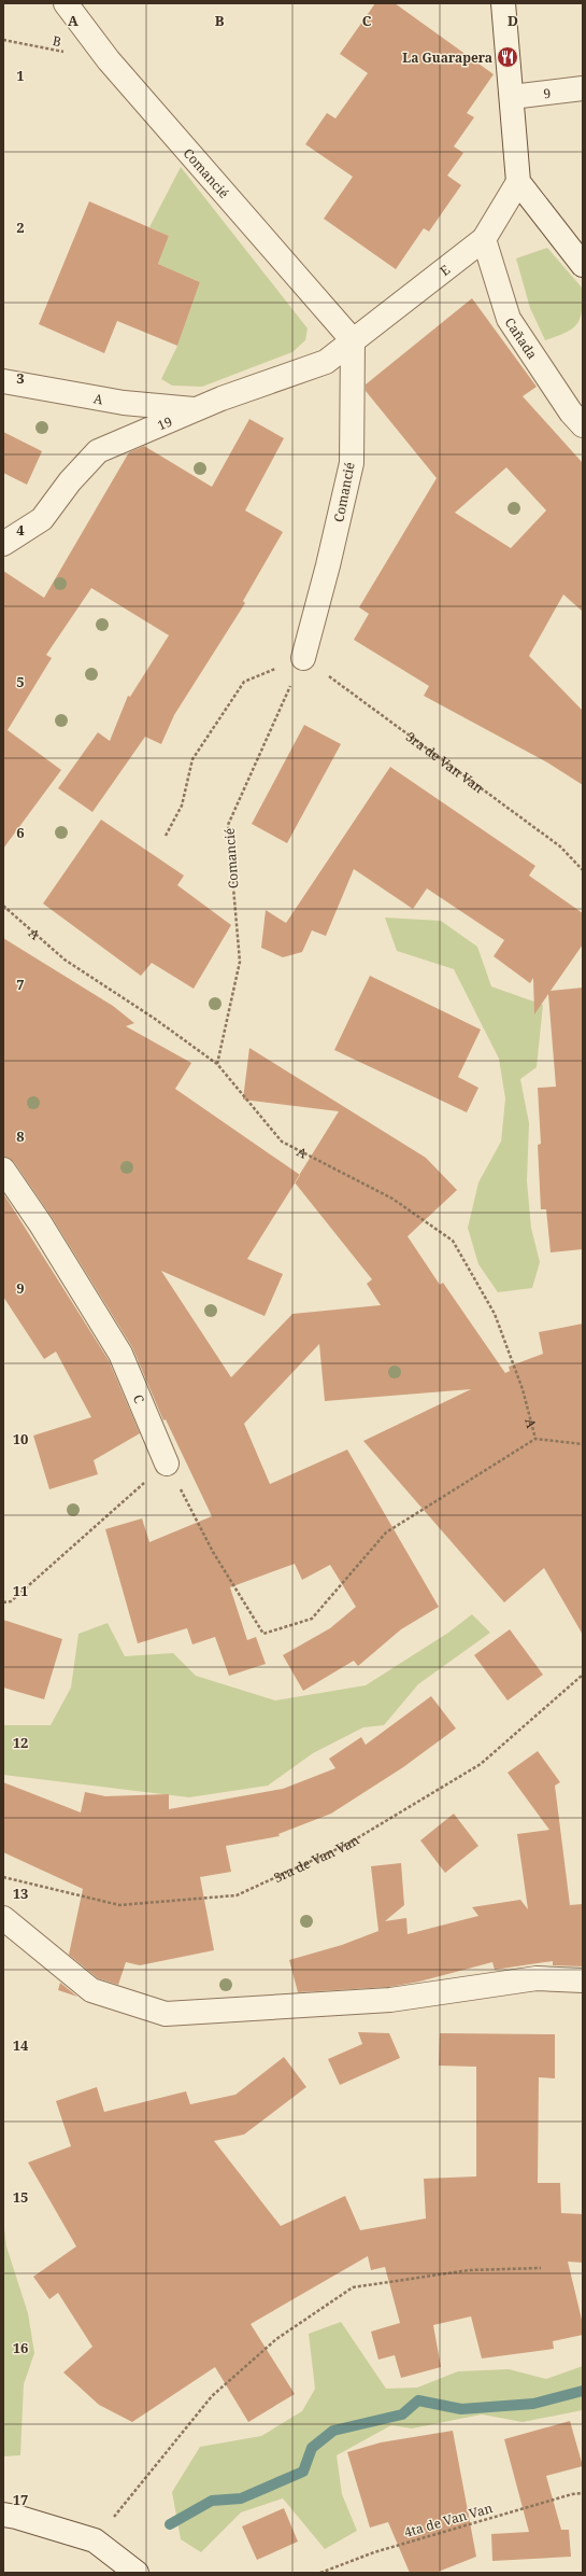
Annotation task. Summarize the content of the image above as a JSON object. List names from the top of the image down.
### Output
{
  "streets": {
    "street": [
      "9",
      "Comancié",
      "E",
      "Cañada",
      "A",
      "19",
      "C"
    ],
    "path": ["B", "3ra de Van Van", "4ta de Van Van"]
  },
  "crossings": [
    ["B", "Comancié"],
    ["Comancié", "E"],
    ["Comancié", "A"],
    ["Comancié", "19"],
    ["Comancié", "3ra de Van Van"],
    ["E", "Cañada"],
    ["E", "19"],
    ["A", "19"],
    ["A", "C"]
  ],
  "places": {
    "restaurant": ["La Guarapera"]
  },
  "grid": {
    "columns": [
      "A",
      "B",
      "C",
      "D"
    ],
    "rows": [
      "1",
      "2",
      "3",
      "4",
      "5",
      "6",
      "7",
      "8",
      "9",
      "10",
      "11",
      "12",
      "13",
      "14",
      "15",
      "16",
      "17"
    ]
  }
}
